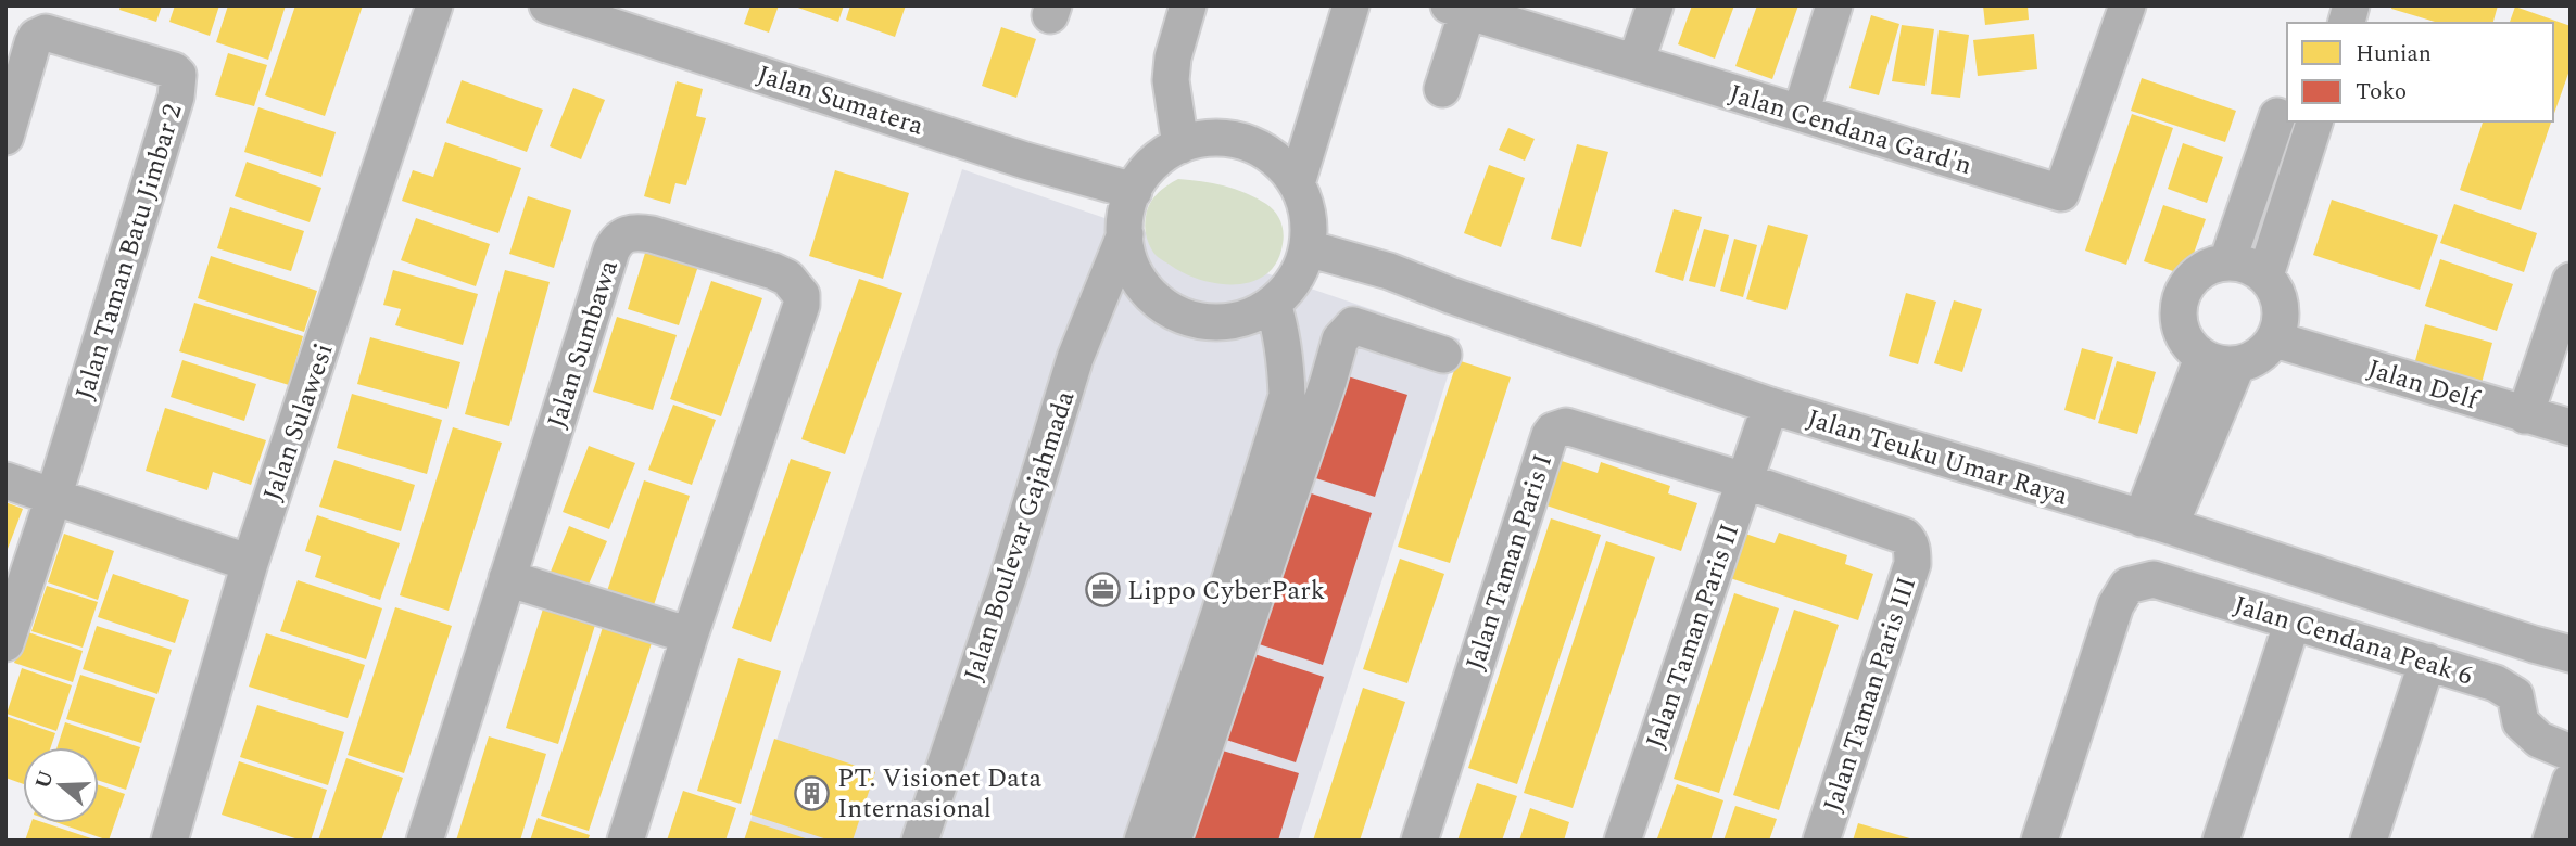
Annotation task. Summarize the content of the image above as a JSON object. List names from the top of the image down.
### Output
{
  "streets": {
    "street": [
      "Jalan Sumatera",
      "Jalan Cendana Gard'n",
      "Jalan Taman Batu Jimbar 2",
      "Jalan Sumbawa",
      "Jalan Delf",
      "Jalan Sulawesi",
      "Jalan Teuku Umar Raya",
      "Jalan Boulevar Gajahmada",
      "Jalan Taman Paris I",
      "Jalan Taman Paris II",
      "Jalan Cendana Peak 6",
      "Jalan Taman Paris III"
    ]
  },
  "crossings": [
    ["Jalan Sumatera", "Jalan Teuku Umar Raya"],
    ["Jalan Sumatera", "Jalan Boulevar Gajahmada"],
    ["Jalan Teuku Umar Raya", "Jalan Boulevar Gajahmada"],
    ["Jalan Teuku Umar Raya", "Jalan Taman Paris II"],
    ["Jalan Taman Paris I", "Jalan Taman Paris II"],
    ["Jalan Taman Paris I", "Jalan Taman Paris III"],
    ["Jalan Taman Paris II", "Jalan Taman Paris III"]
  ],
  "places": {
    "office": ["Lippo CyberPark"],
    "building": ["PT. Visionet Data Internasional"]
  },
  "legend": ["Hunian", "Toko"],
  "north": "left"
}
